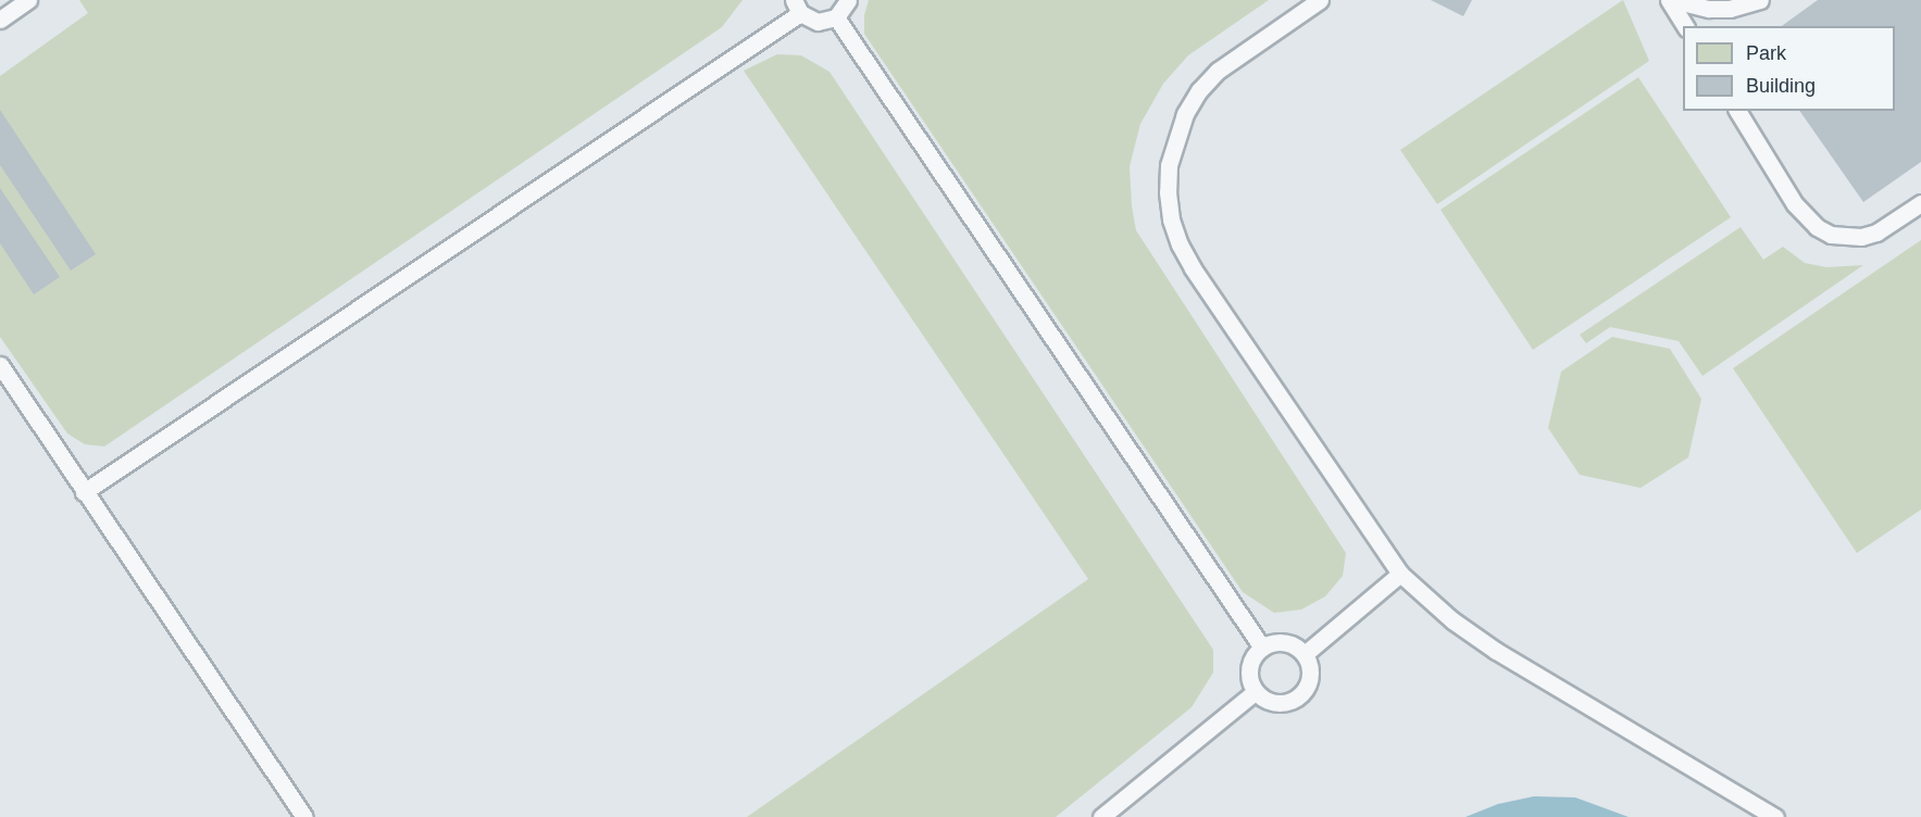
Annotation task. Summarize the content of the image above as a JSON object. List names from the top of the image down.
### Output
{
  "legend": ["Park", "Building"]
}
